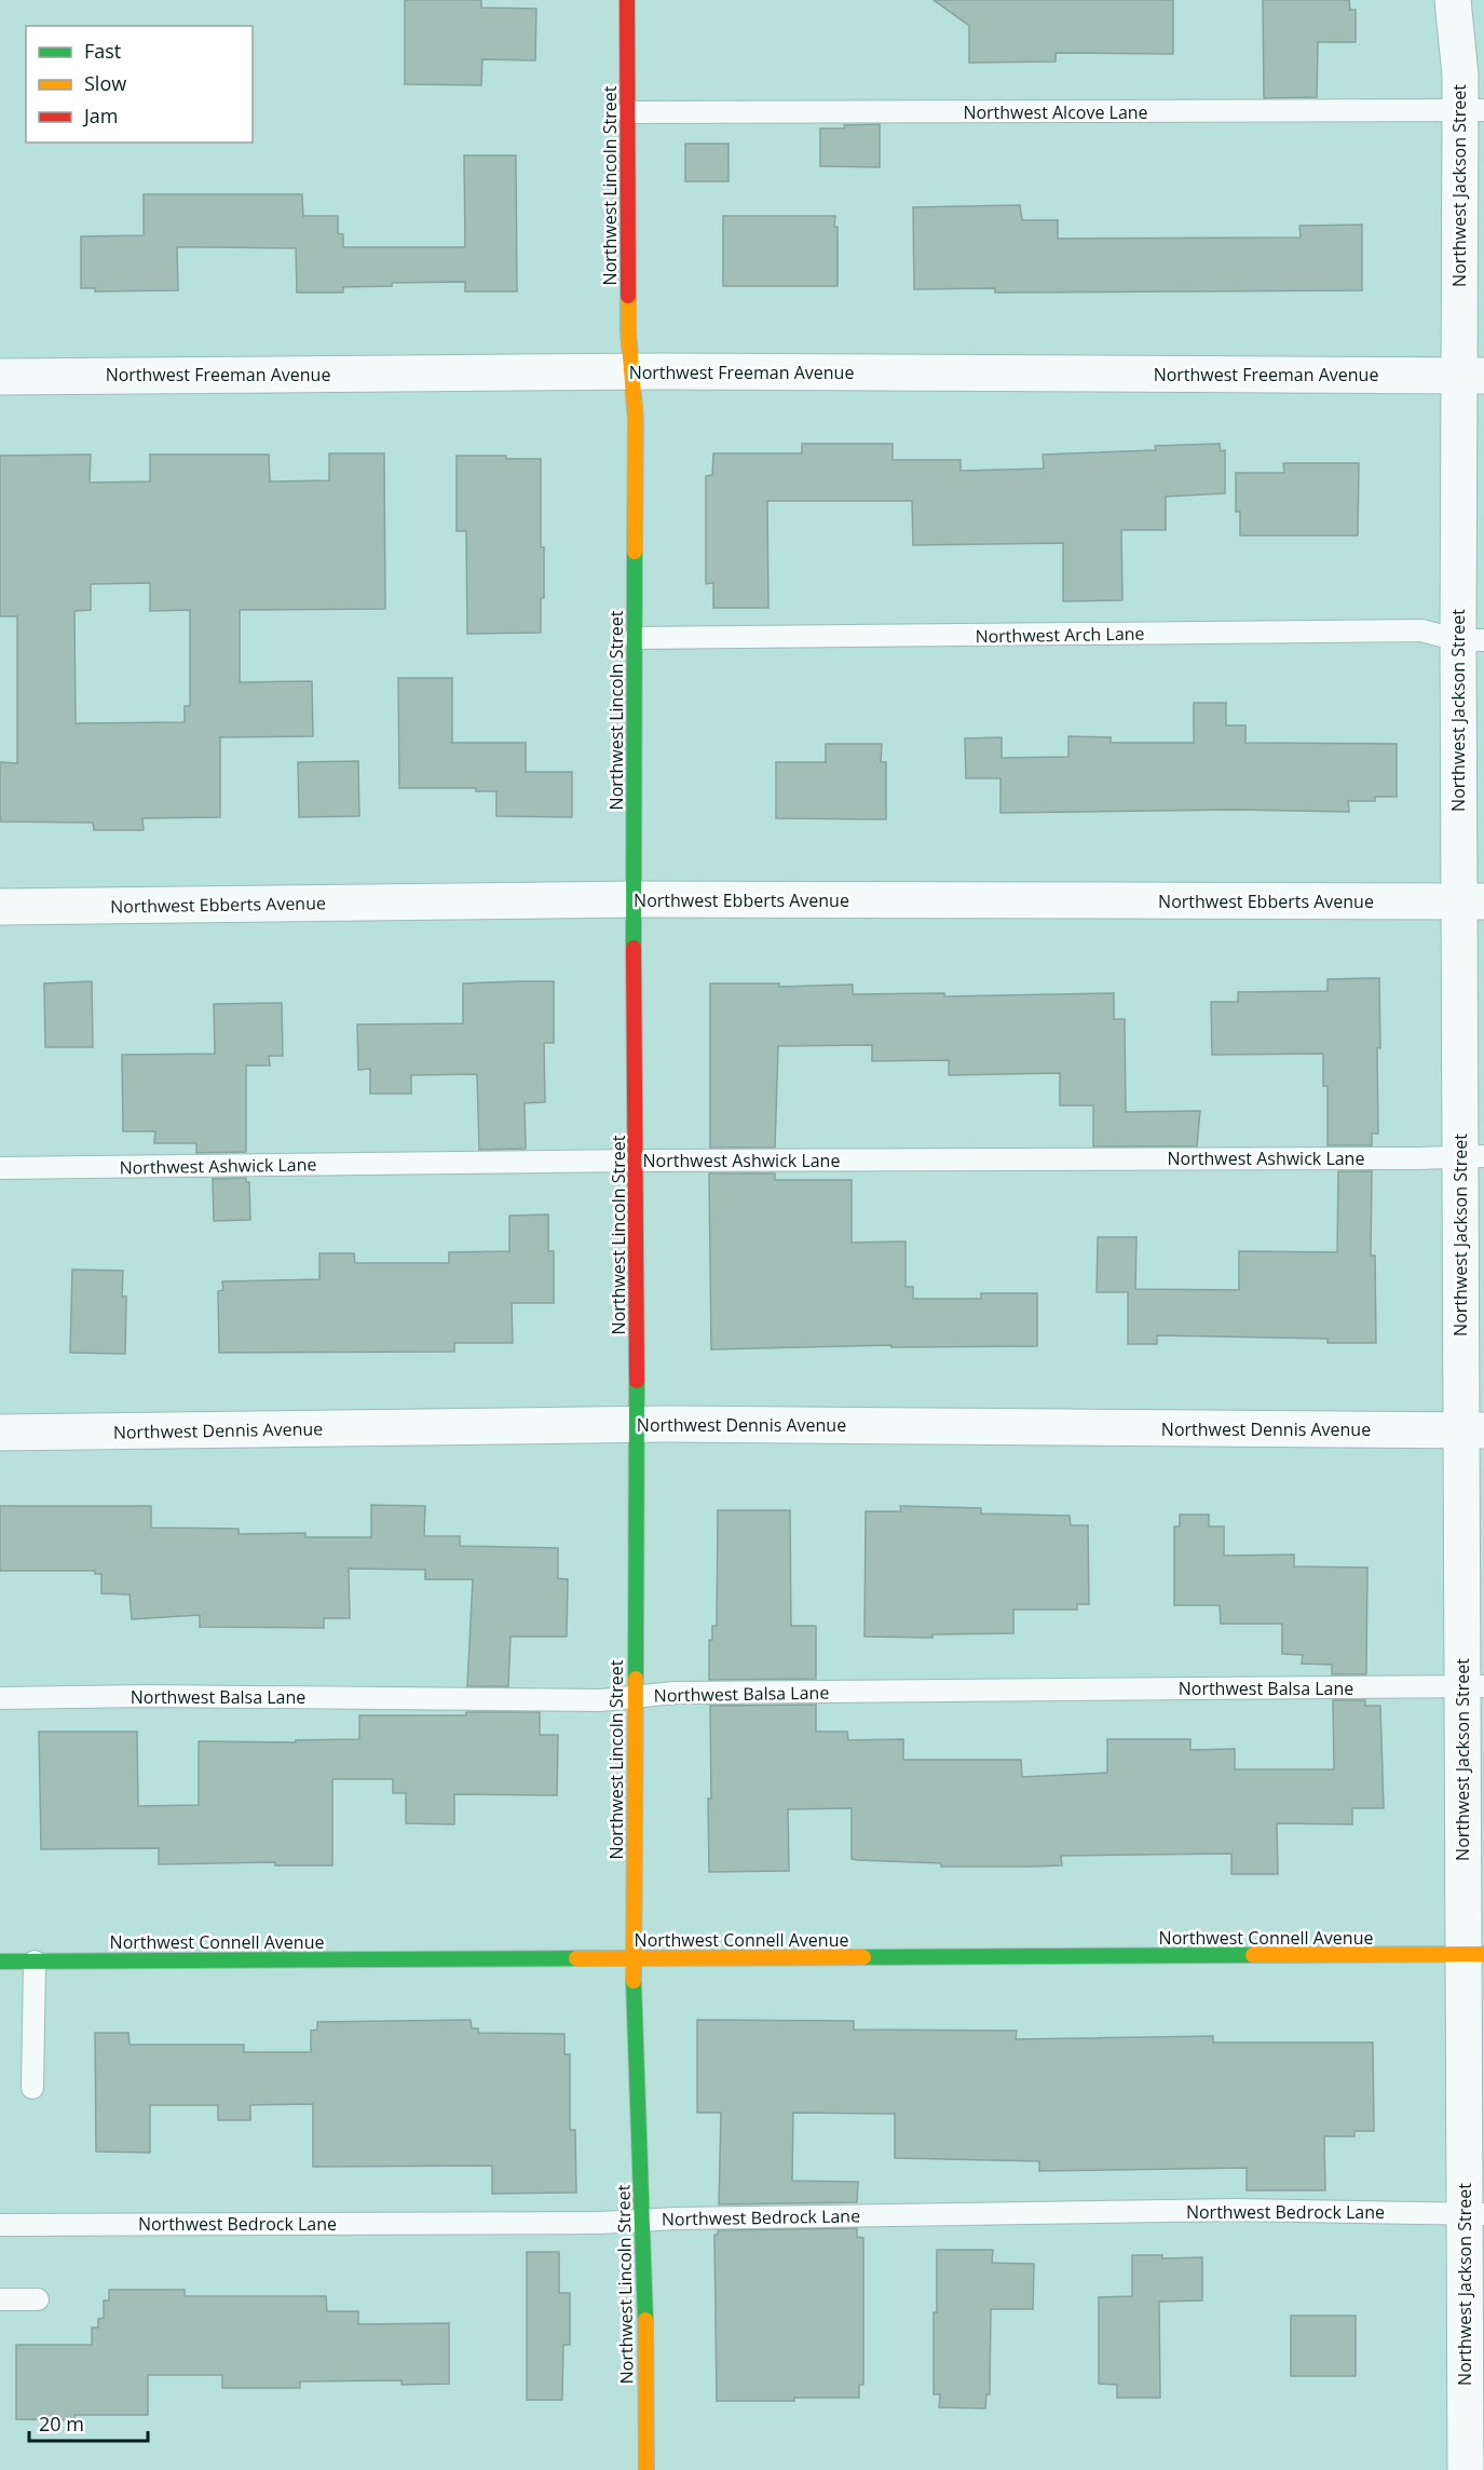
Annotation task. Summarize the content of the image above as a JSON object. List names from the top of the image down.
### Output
{
  "streets": {
    "street": [
      "Northwest Lincoln Street",
      "Northwest Jackson Street",
      "Northwest Freeman Avenue",
      "Northwest Ebberts Avenue",
      "Northwest Dennis Avenue",
      "Northwest Connell Avenue"
    ],
    "lane": [
      "Northwest Alcove Lane",
      "Northwest Arch Lane",
      "Northwest Ashwick Lane",
      "Northwest Balsa Lane",
      "Northwest Bedrock Lane"
    ]
  },
  "crossings": [
    ["Northwest Alcove Lane", "Northwest Lincoln Street"],
    ["Northwest Alcove Lane", "Northwest Jackson Street"],
    ["Northwest Lincoln Street", "Northwest Freeman Avenue"],
    ["Northwest Lincoln Street", "Northwest Arch Lane"],
    ["Northwest Lincoln Street", "Northwest Ebberts Avenue"],
    ["Northwest Lincoln Street", "Northwest Ashwick Lane"],
    ["Northwest Lincoln Street", "Northwest Dennis Avenue"],
    ["Northwest Lincoln Street", "Northwest Balsa Lane"],
    ["Northwest Lincoln Street", "Northwest Connell Avenue"],
    ["Northwest Lincoln Street", "Northwest Bedrock Lane"],
    ["Northwest Jackson Street", "Northwest Freeman Avenue"],
    ["Northwest Jackson Street", "Northwest Arch Lane"],
    ["Northwest Jackson Street", "Northwest Ebberts Avenue"],
    ["Northwest Jackson Street", "Northwest Ashwick Lane"],
    ["Northwest Jackson Street", "Northwest Dennis Avenue"],
    ["Northwest Jackson Street", "Northwest Balsa Lane"],
    ["Northwest Jackson Street", "Northwest Connell Avenue"],
    ["Northwest Jackson Street", "Northwest Bedrock Lane"]
  ],
  "legend": ["Fast", "Slow", "Jam"],
  "scale_bar": "20 m"
}
